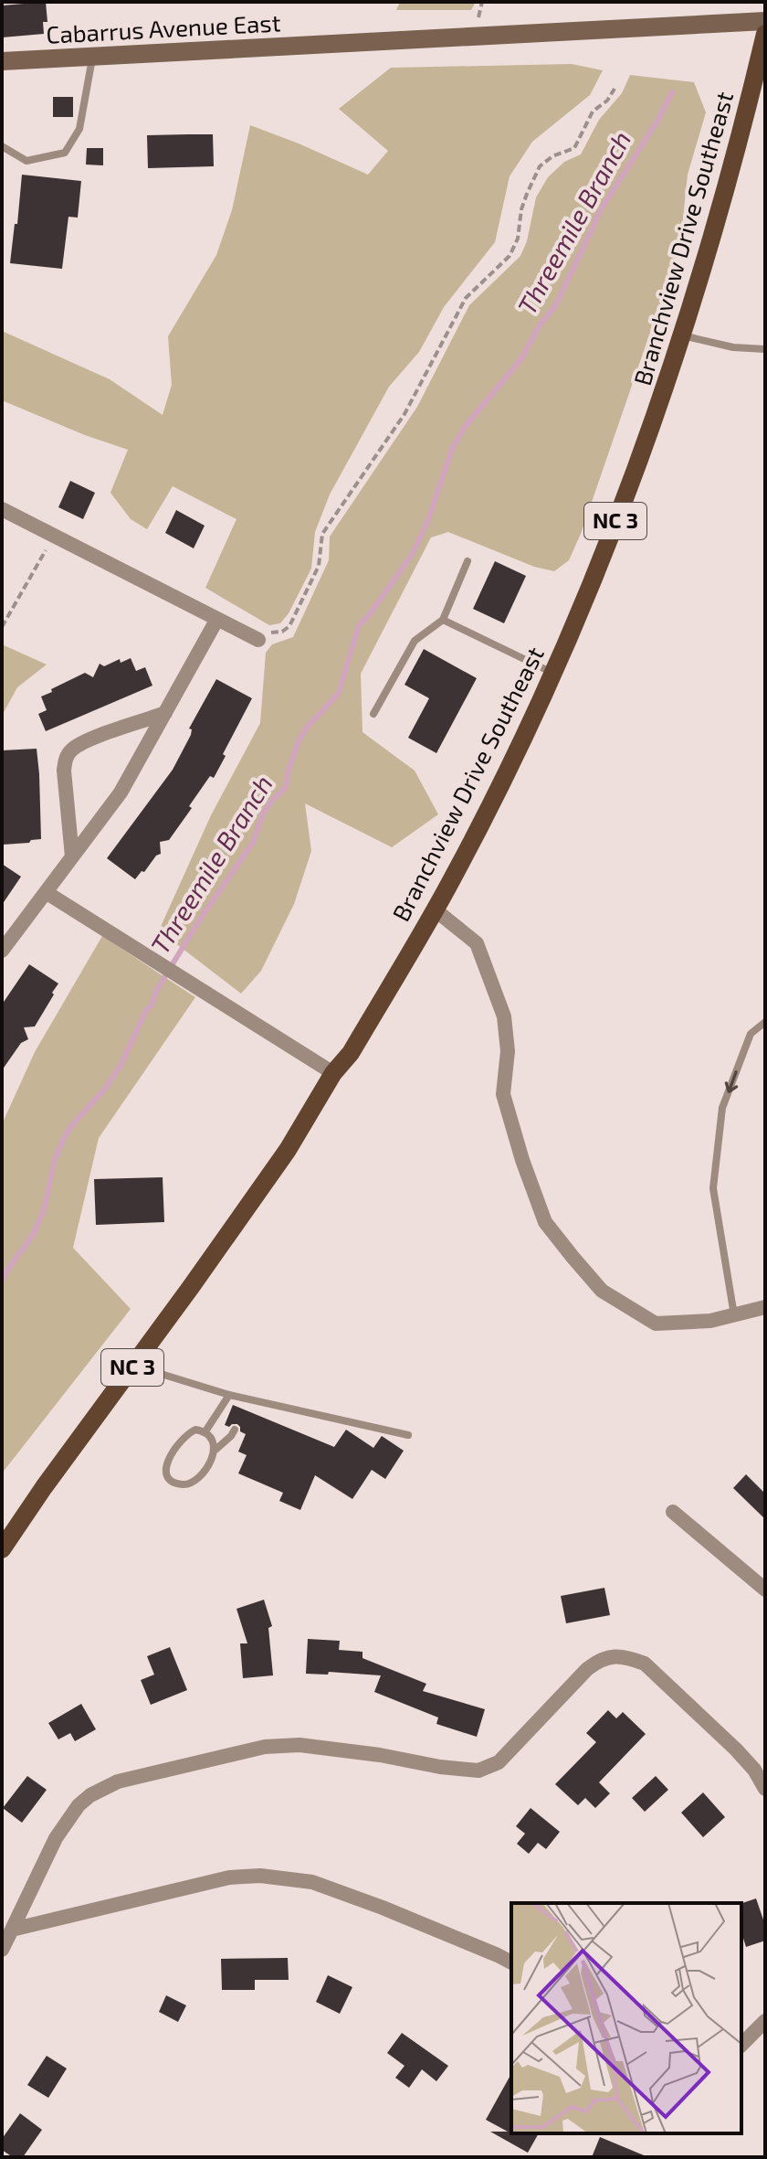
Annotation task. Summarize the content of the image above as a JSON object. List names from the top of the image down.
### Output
{
  "streets": {
    "main road": ["Cabarrus Avenue East", "Branchview Drive Southeast", "NC 3"]
  },
  "water": ["Threemile Branch"]
}
